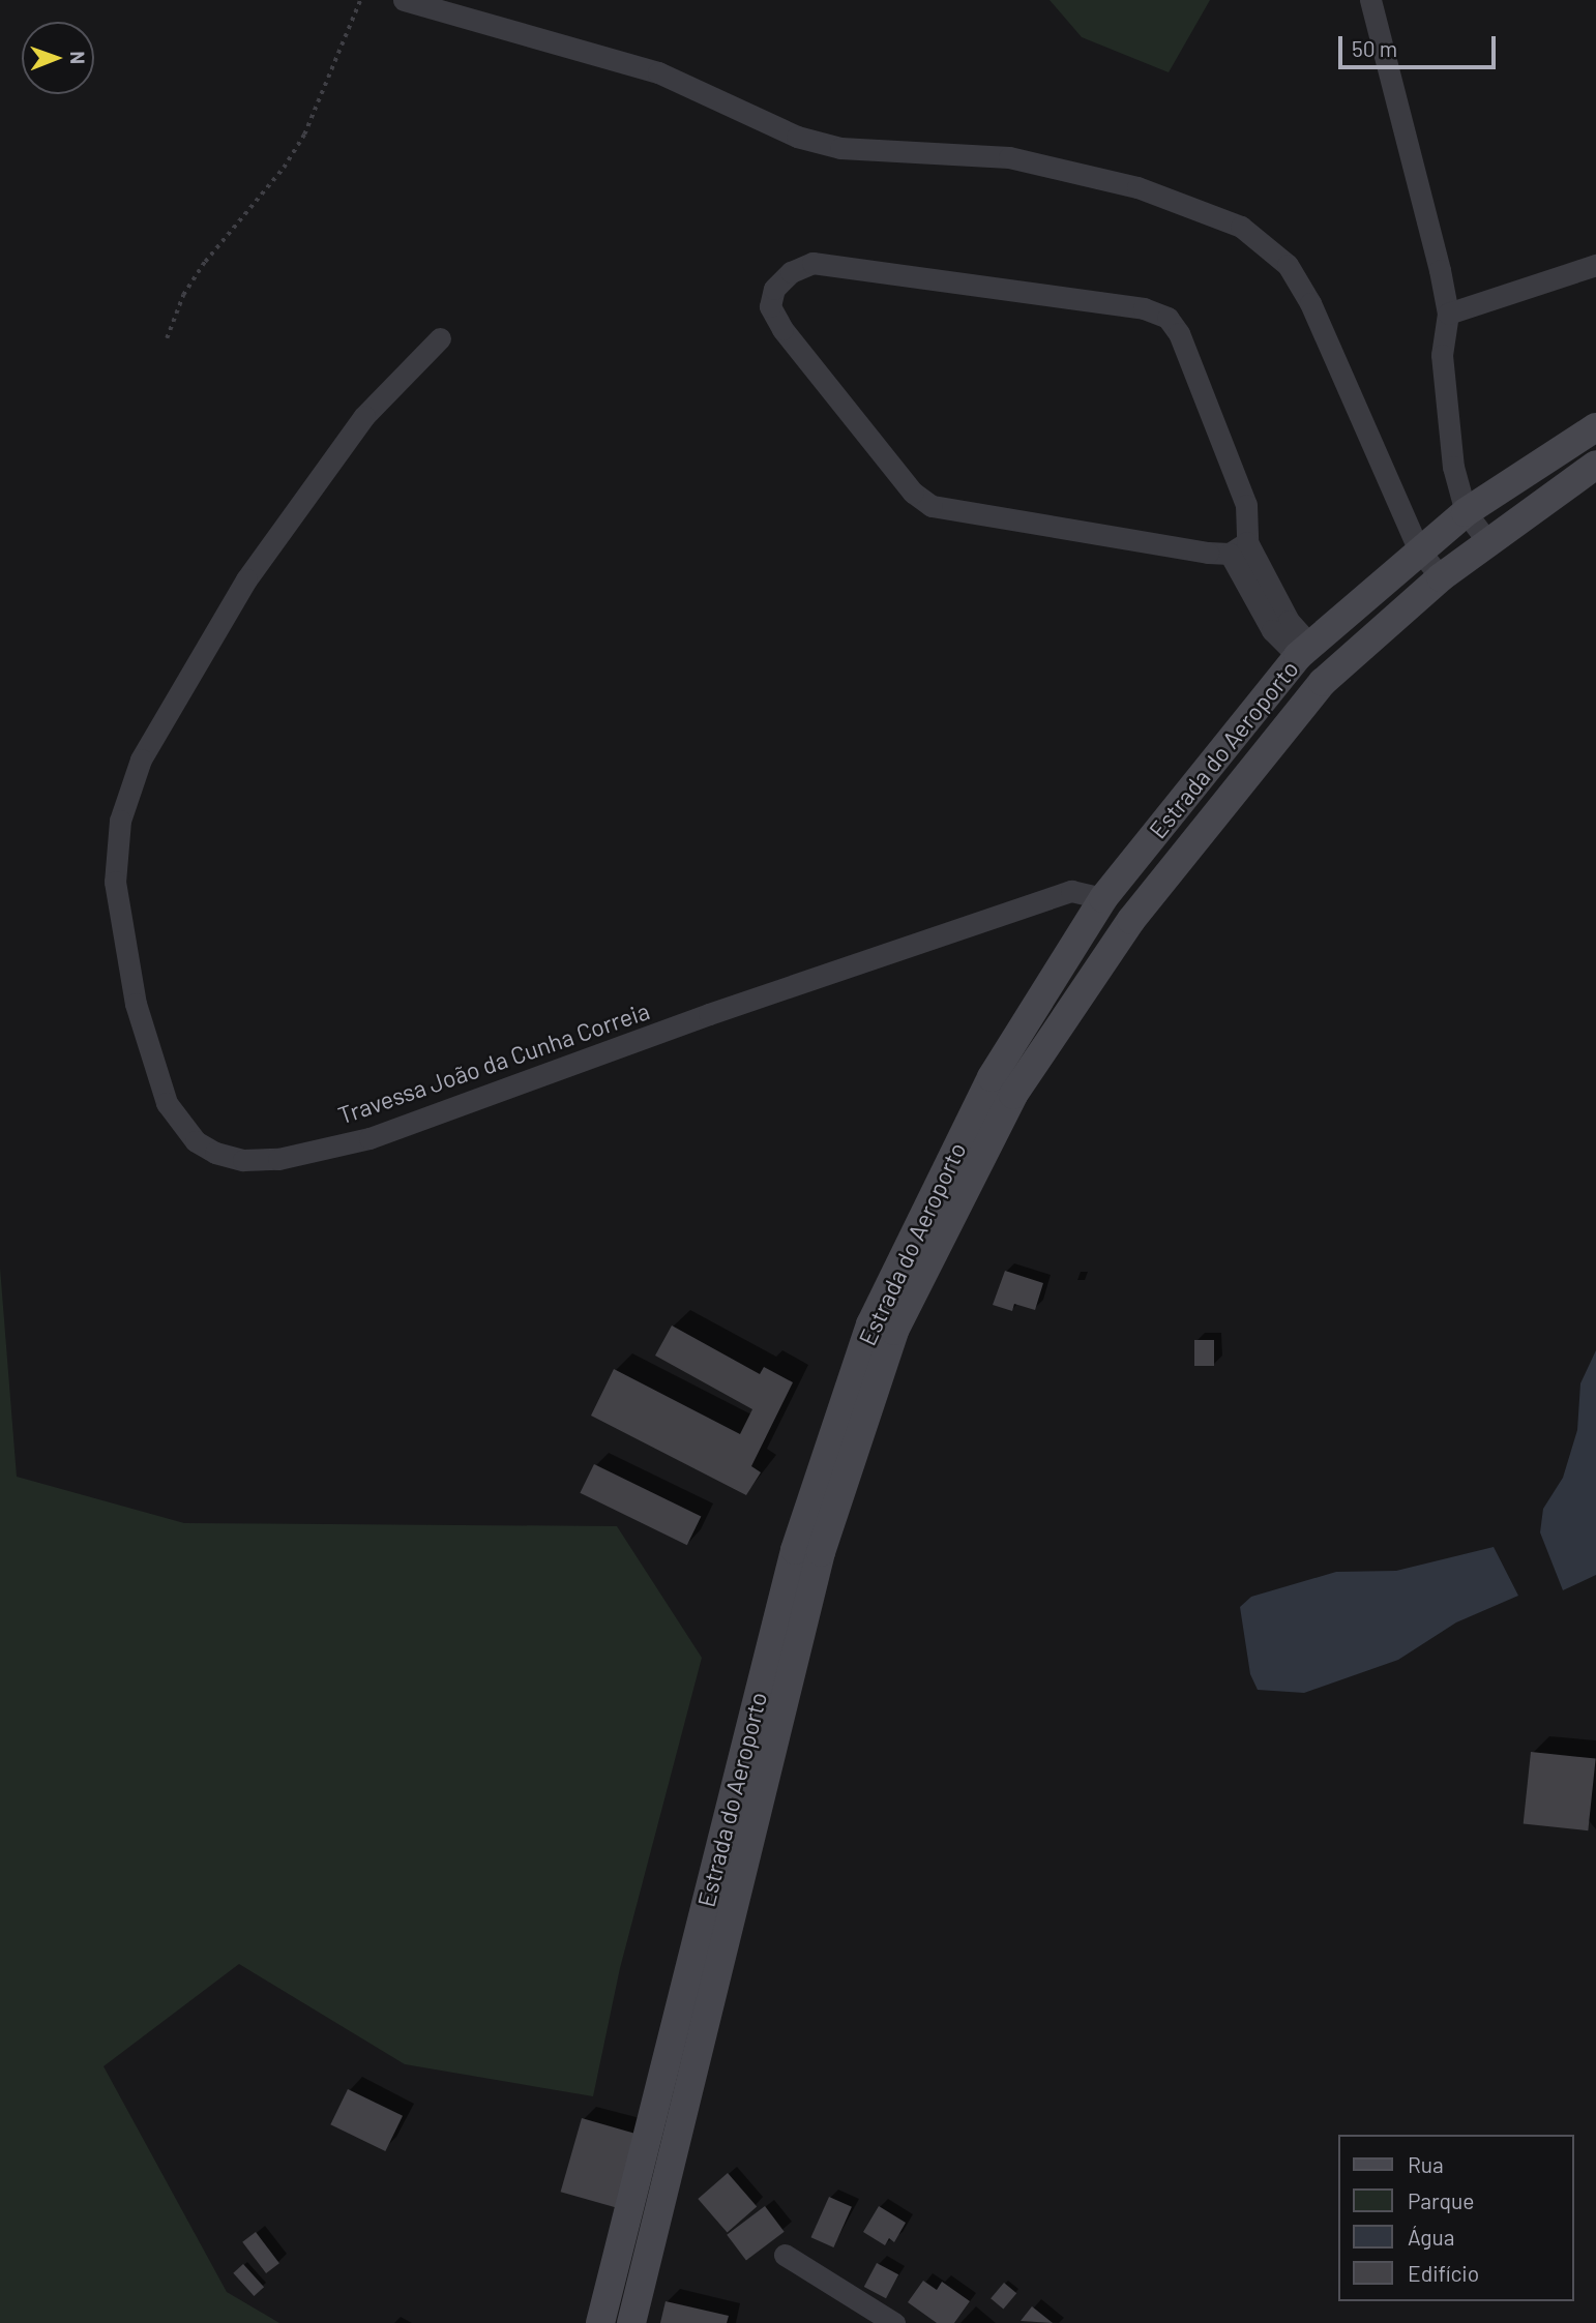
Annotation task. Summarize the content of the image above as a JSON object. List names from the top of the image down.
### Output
{
  "streets": {
    "main road": ["Estrada do Aeroporto"],
    "street": ["Travessa João da Cunha Correia"]
  },
  "crossings": [
    ["Estrada do Aeroporto", "Travessa João da Cunha Correia"]
  ],
  "legend": [
    "Rua",
    "Parque",
    "Água",
    "Edifício"
  ],
  "scale_bar": "50 m",
  "north": "right"
}
